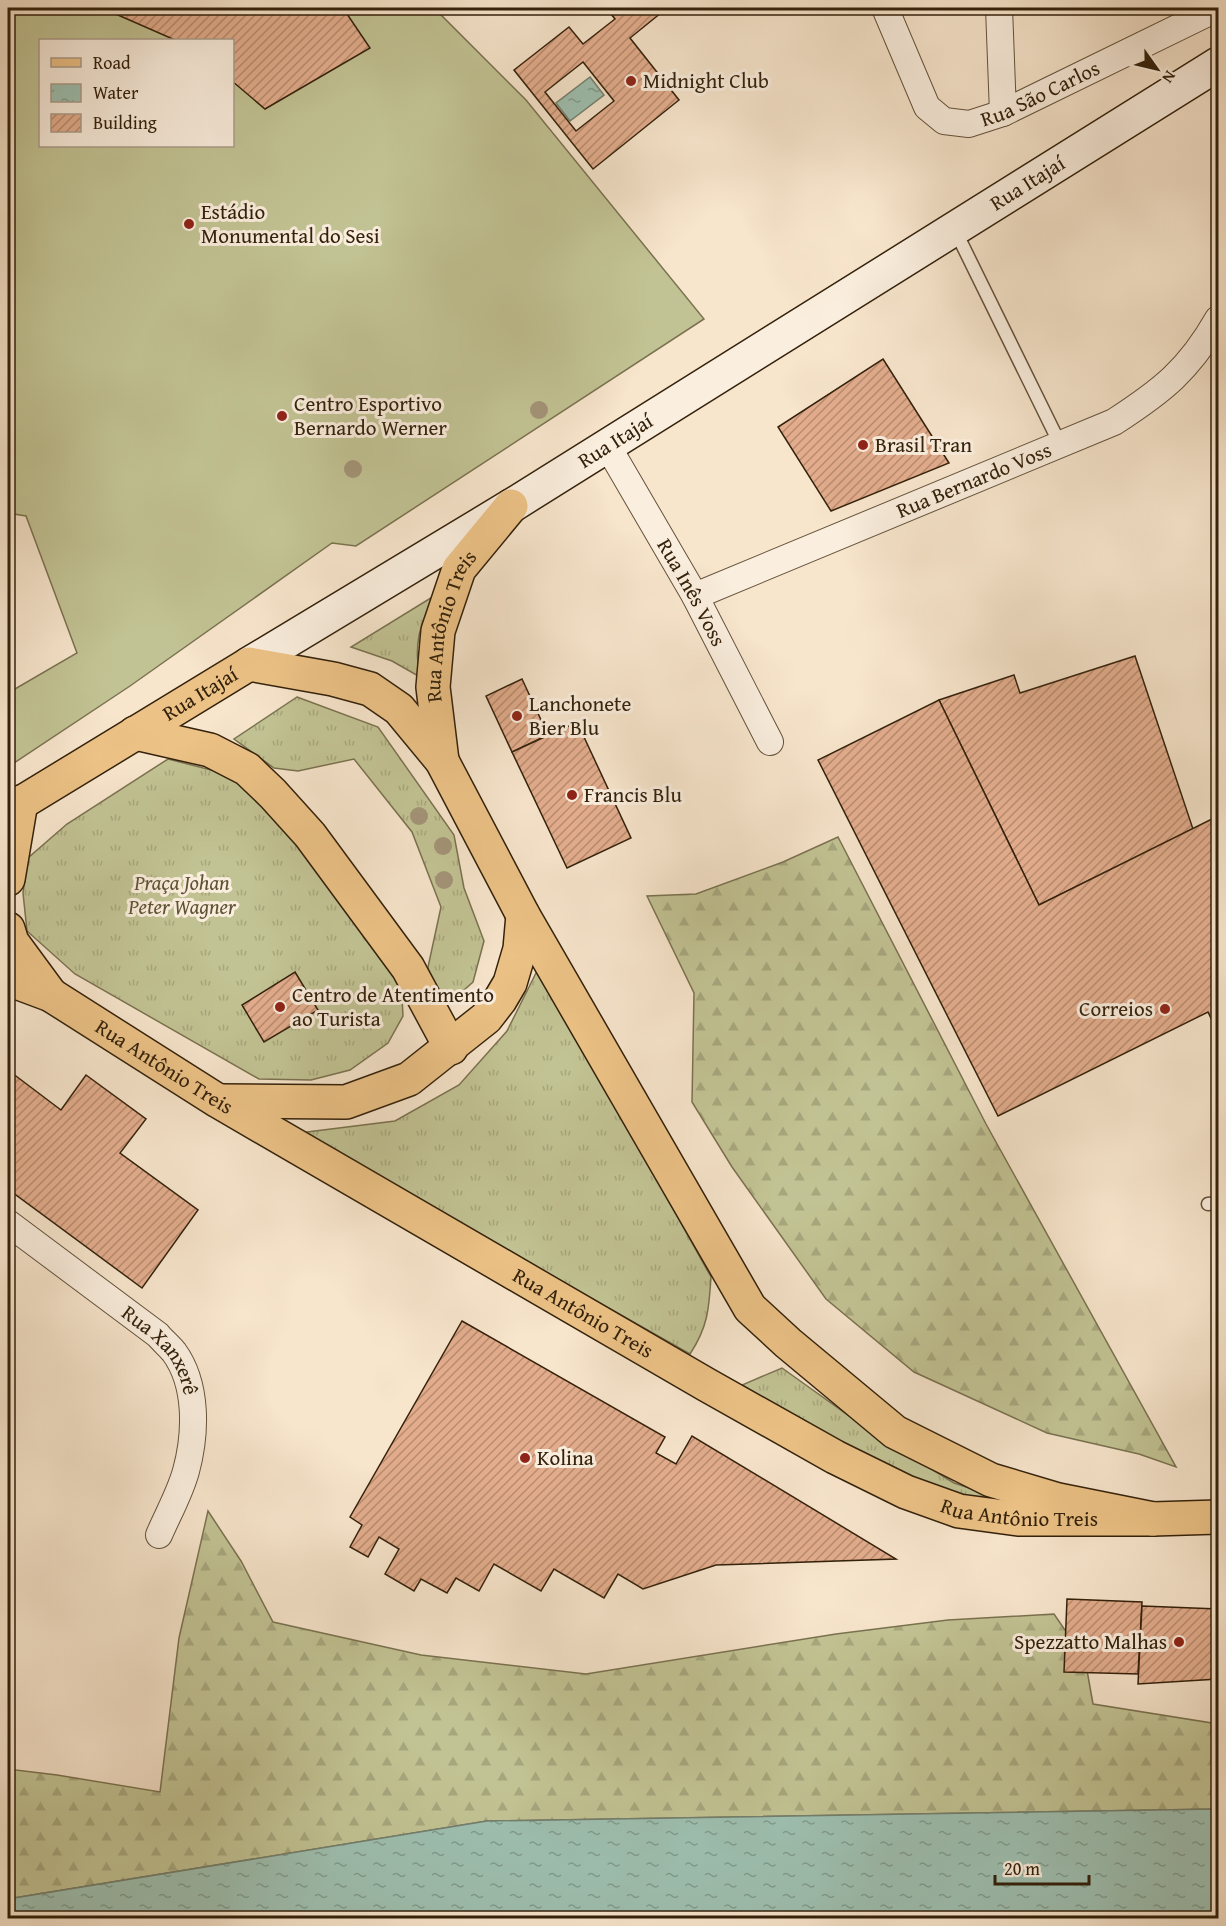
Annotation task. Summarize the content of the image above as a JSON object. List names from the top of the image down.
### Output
{
  "streets": {
    "main road": ["Rua Itajaí", "Rua Antônio Treis"],
    "street": [
      "Rua São Carlos",
      "Rua Bernardo Voss",
      "Rua Inês Voss",
      "Rua Xanxerê"
    ]
  },
  "crossings": [
    ["Rua Itajaí", "Rua Inês Voss"],
    ["Rua Itajaí", "Rua Antônio Treis"],
    ["Rua Bernardo Voss", "Rua Inês Voss"]
  ],
  "parks": ["Praça Johan Peter Wagner"],
  "places": [
    "Midnight Club",
    "Estádio Monumental do Sesi",
    "Centro Esportivo Bernardo Werner",
    "Brasil Tran",
    "Lanchonete Bier Blu",
    "Francis Blu",
    "Centro de Atentimento ao Turista",
    "Correios",
    "Kolina",
    "Spezzatto Malhas"
  ],
  "legend": ["Road", "Water", "Building"],
  "scale_bar": "20 m",
  "north": "bottom right"
}
